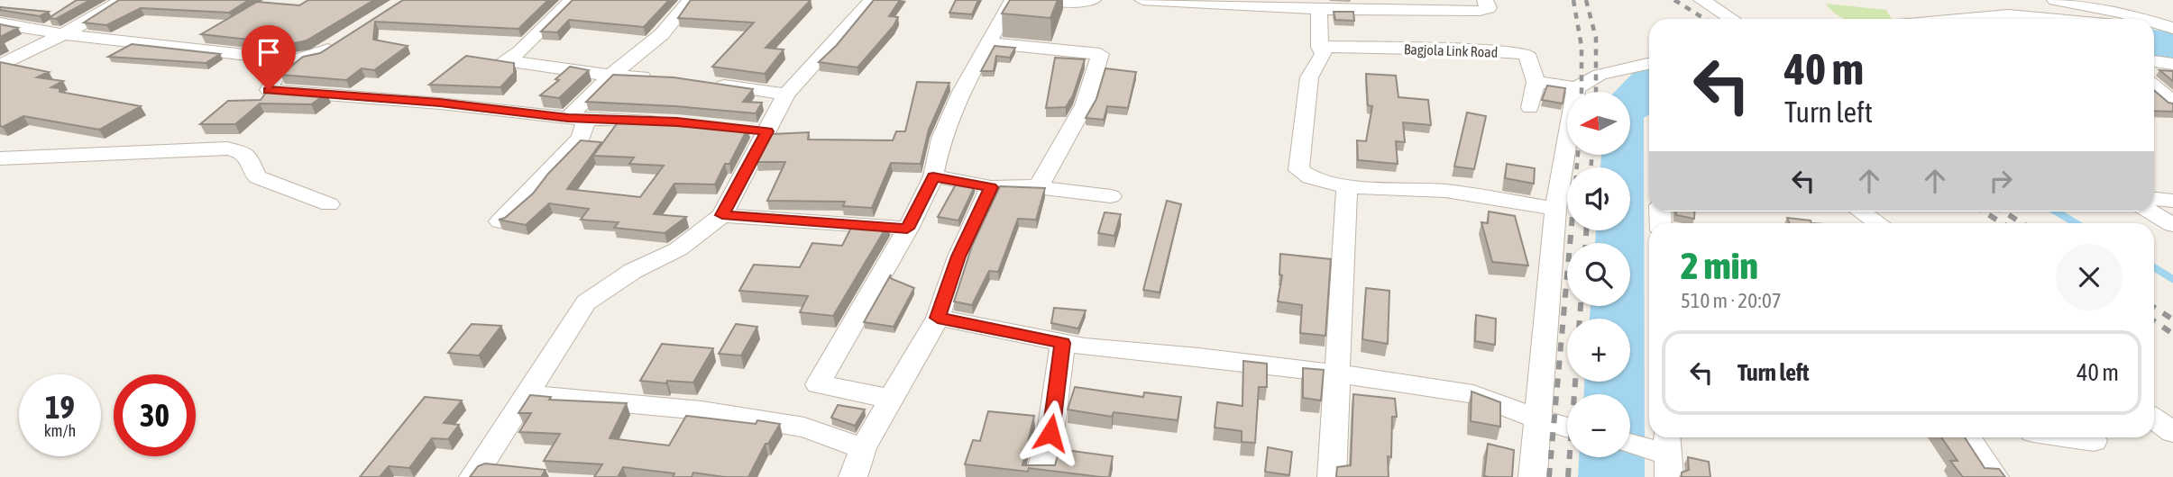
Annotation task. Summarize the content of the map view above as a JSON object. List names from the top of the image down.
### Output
{
  "streets": {
    "street": ["Bagjola Link Road"]
  },
  "north": "left",
  "page": {
    "turn": ["40 m", "Turn left"],
    "map_buttons": ["+", "−"],
    "heading": ["2 min", "510 m · 20:07"],
    "list": [
      {
        "name": "Turn left",
        "value": "40 m"
      }
    ],
    "speed": "19 km/h",
    "limit": "30"
  }
}
